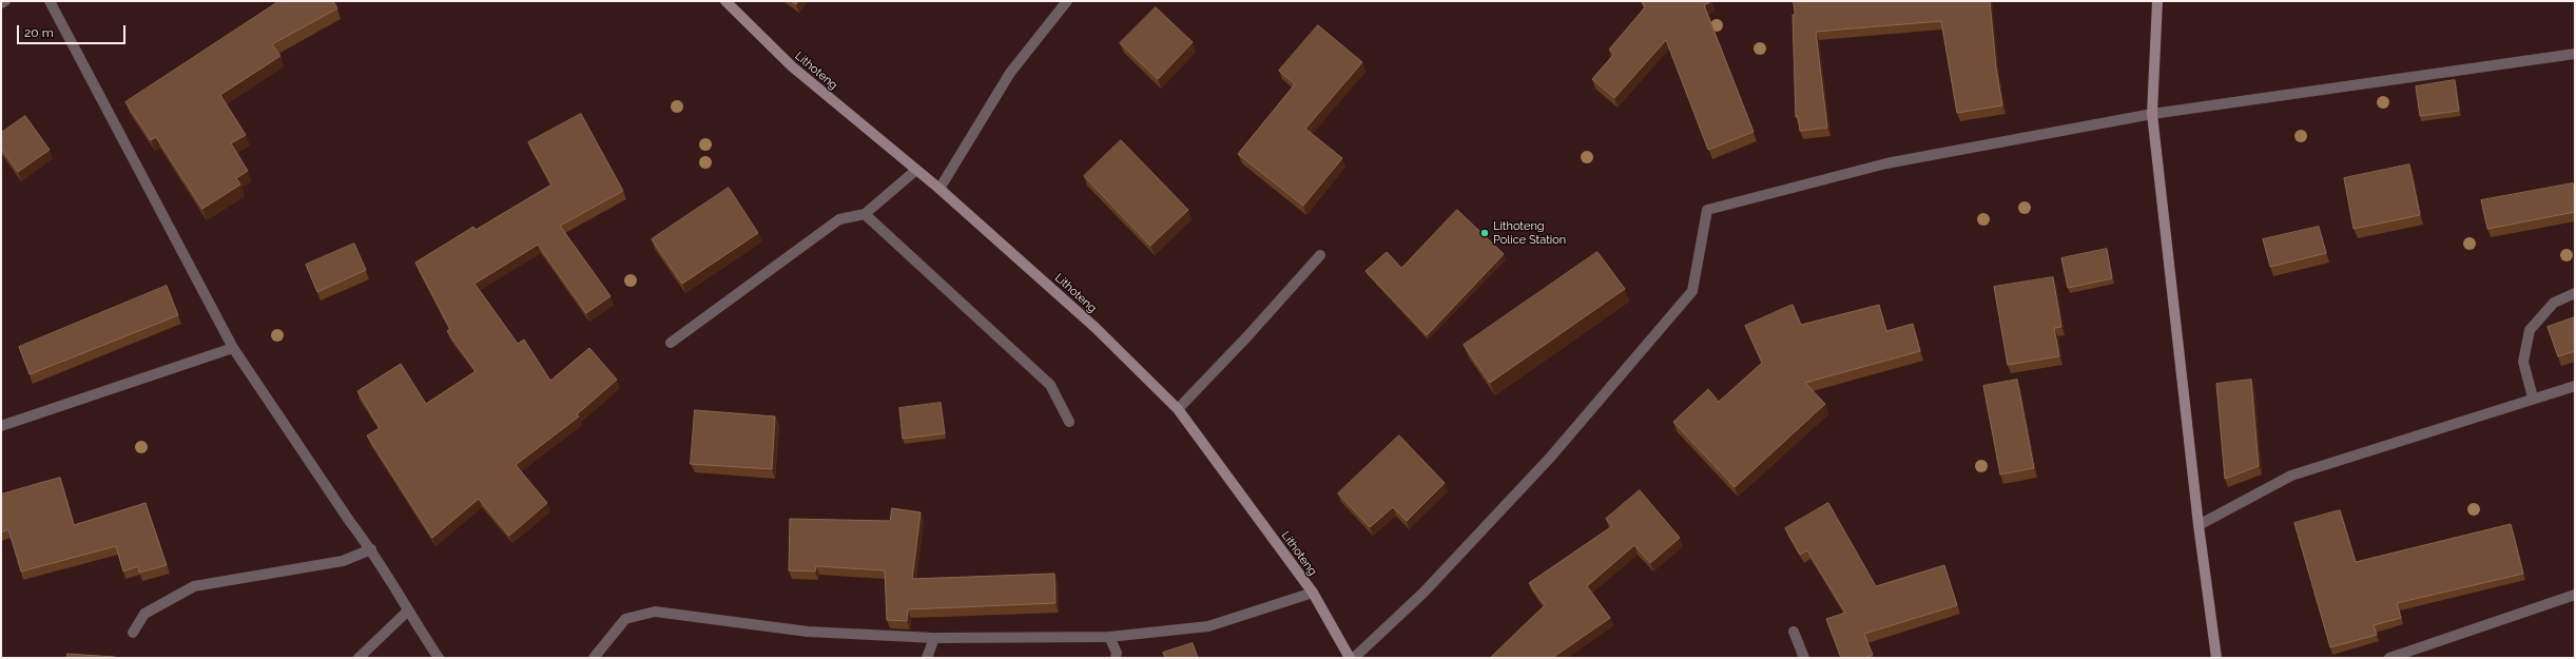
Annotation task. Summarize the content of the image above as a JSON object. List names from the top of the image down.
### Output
{
  "streets": {
    "main road": ["Lithoteng"]
  },
  "places": ["Lithoteng Police Station"],
  "scale_bar": "20 m"
}
